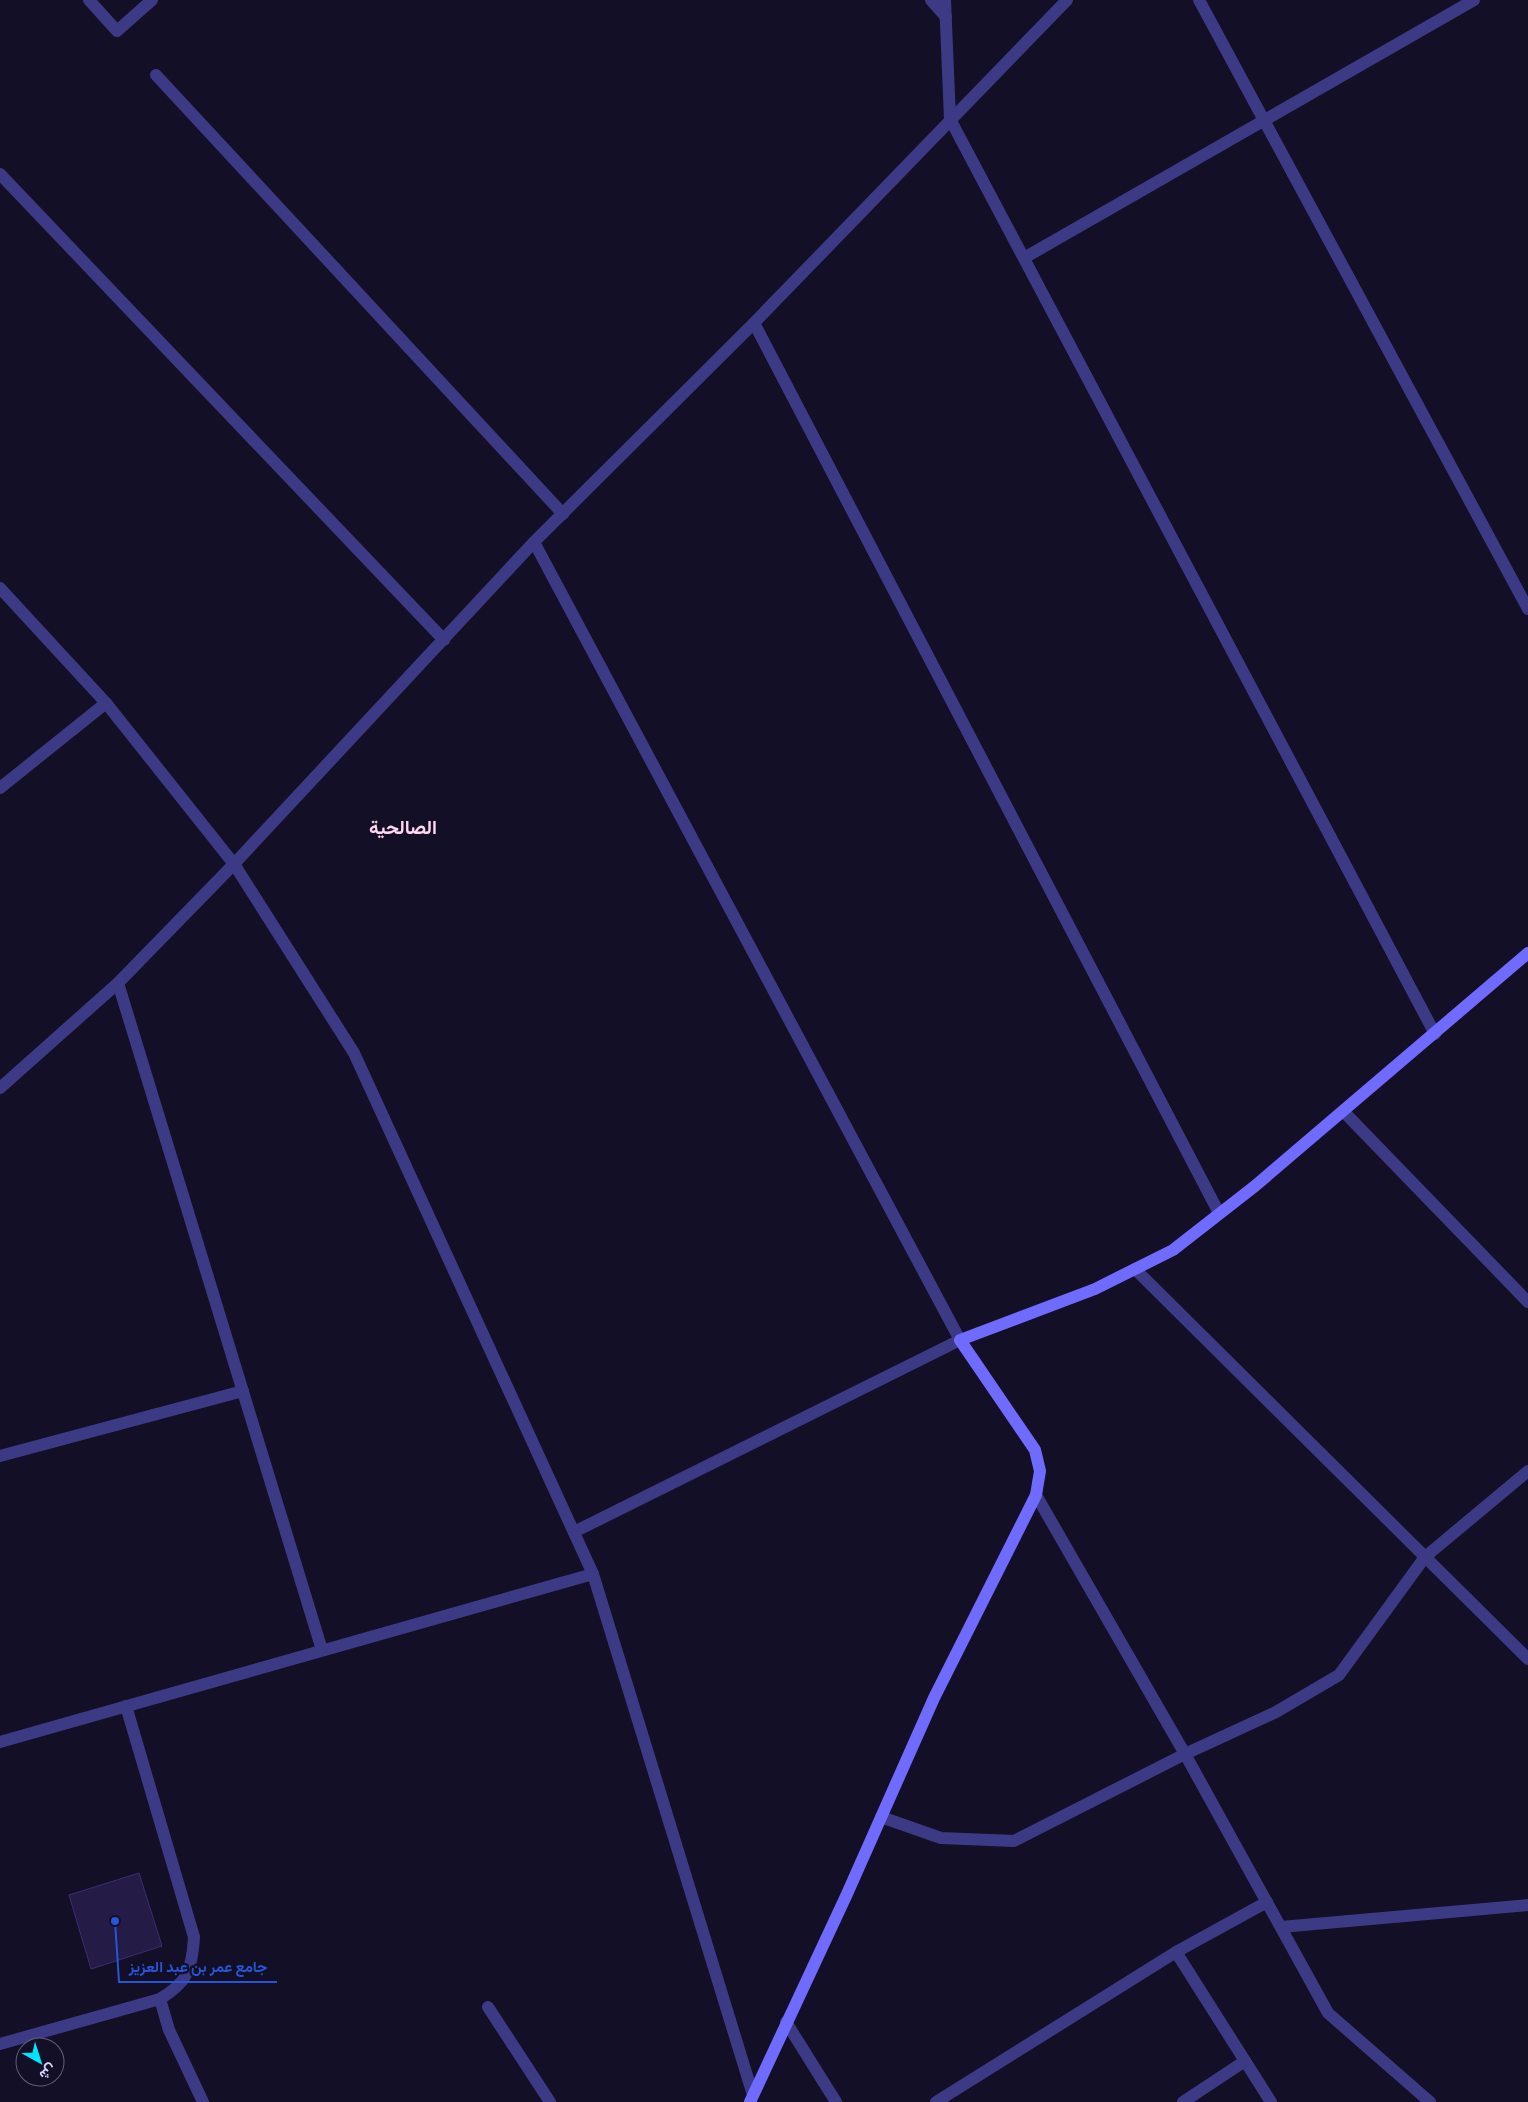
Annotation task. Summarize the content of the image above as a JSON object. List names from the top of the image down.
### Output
{
  "districts": ["الصالحية"],
  "places": ["جامع عمر بن عبد العزيز"],
  "north": "bottom right"
}
